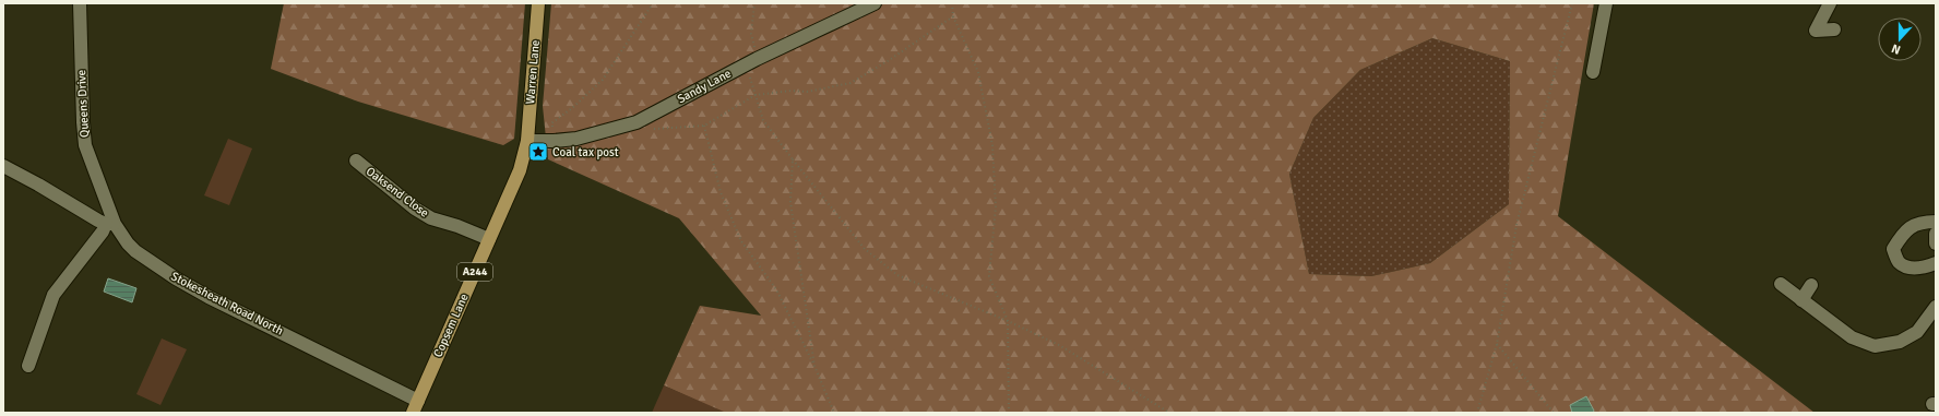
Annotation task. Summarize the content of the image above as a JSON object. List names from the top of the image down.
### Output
{
  "streets": {
    "main road": ["Warren Lane", "A244", "Copsem Lane"],
    "street": [
      "Sandy Lane",
      "Queens Drive",
      "Oaksend Close",
      "Stokesheath Road North"
    ]
  },
  "crossings": [
    ["Warren Lane", "Sandy Lane"],
    ["Warren Lane", "Copsem Lane"],
    ["Sandy Lane", "Copsem Lane"],
    ["Queens Drive", "Stokesheath Road North"],
    ["Oaksend Close", "Copsem Lane"],
    ["Stokesheath Road North", "Copsem Lane"]
  ],
  "places": {
    "place": ["Coal tax post"]
  },
  "north": "bottom"
}
